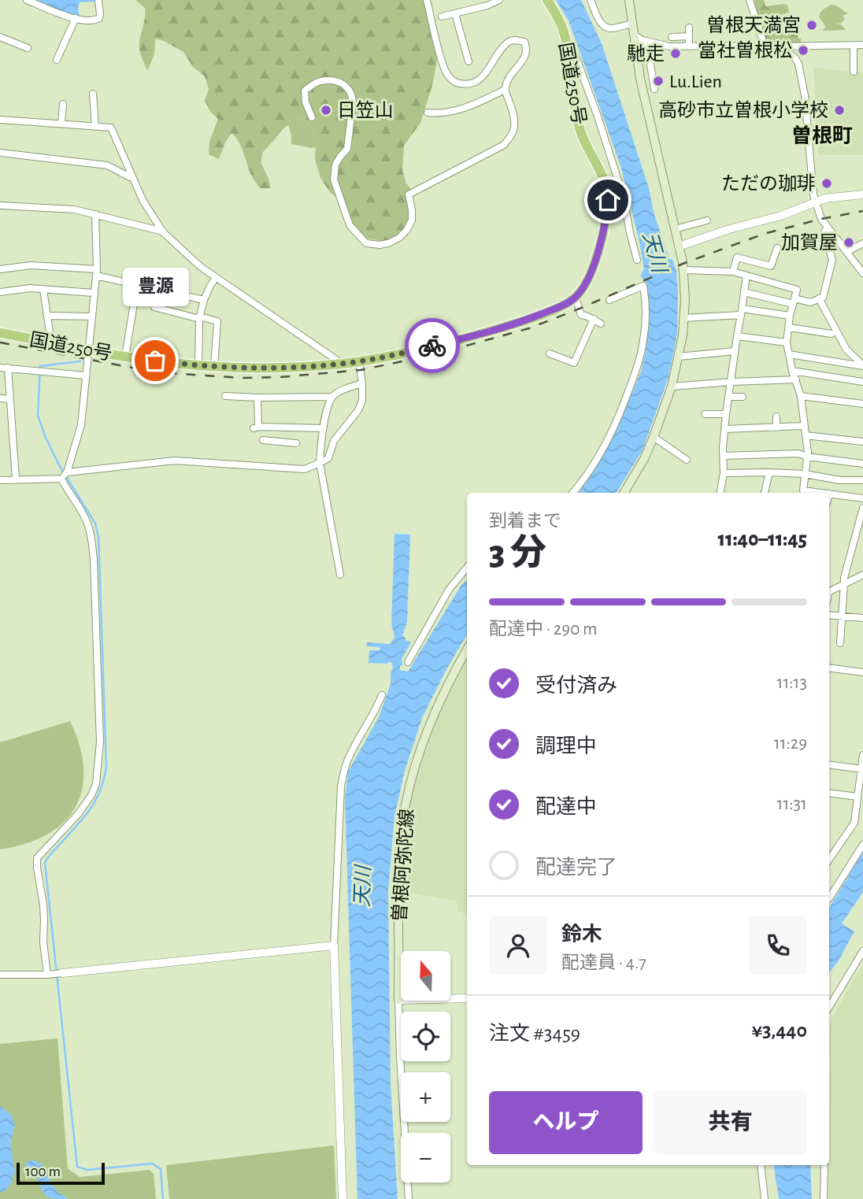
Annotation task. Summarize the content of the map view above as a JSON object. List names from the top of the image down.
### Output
{
  "streets": {
    "highway": ["国道250号"],
    "main road": ["曽根阿弥陀線"]
  },
  "districts": ["曽根町"],
  "water": ["天川"],
  "places": [
    "曽根天満宮",
    "當社曽根松",
    "馳走",
    "Lu.Lien",
    "日笠山",
    "高砂市立曽根小学校",
    "ただの珈琲",
    "加賀屋",
    "豊源"
  ],
  "scale_bar": "100 m",
  "north": "top",
  "page": {
    "bubble": "豊源",
    "heading": ["3 分", "到着まで", "11:40–11:45"],
    "panel": [
      "鈴木",
      "配達員 · 4.7",
      "注文 #3459",
      "¥3,440"
    ],
    "bar": "配達中 · 290 m",
    "list": [
      ["受付済み", "11:13"],
      ["調理中", "11:29"],
      ["配達中", "11:31"],
      "配達完了"
    ],
    "map_buttons": ["+", "−"],
    "buttons": ["ヘルプ", "共有"],
    "scale": "100 m"
  }
}
